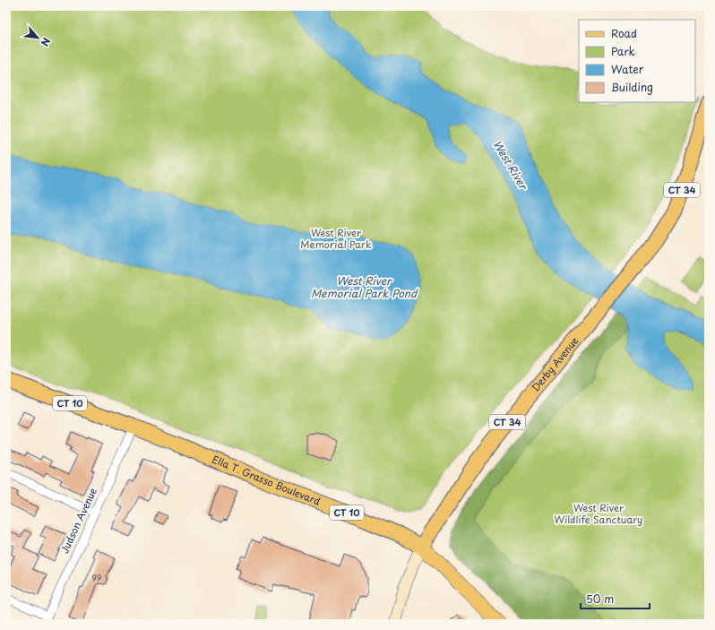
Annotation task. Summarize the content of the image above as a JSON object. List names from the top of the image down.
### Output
{
  "streets": {
    "highway": [
      "CT 34",
      "Derby Avenue",
      "CT 10",
      "Ella T. Grasso Boulevard"
    ],
    "street": ["Judson Avenue"]
  },
  "crossings": [
    ["Derby Avenue", "Ella T. Grasso Boulevard"],
    ["Ella T. Grasso Boulevard", "Judson Avenue"]
  ],
  "water": ["West River", "West River Memorial Park Pond"],
  "parks": ["West River Memorial Park", "West River Wildlife Sanctuary"],
  "house_numbers": ["99"],
  "legend": [
    "Road",
    "Park",
    "Water",
    "Building"
  ],
  "scale_bar": "50 m",
  "north": "bottom right"
}
